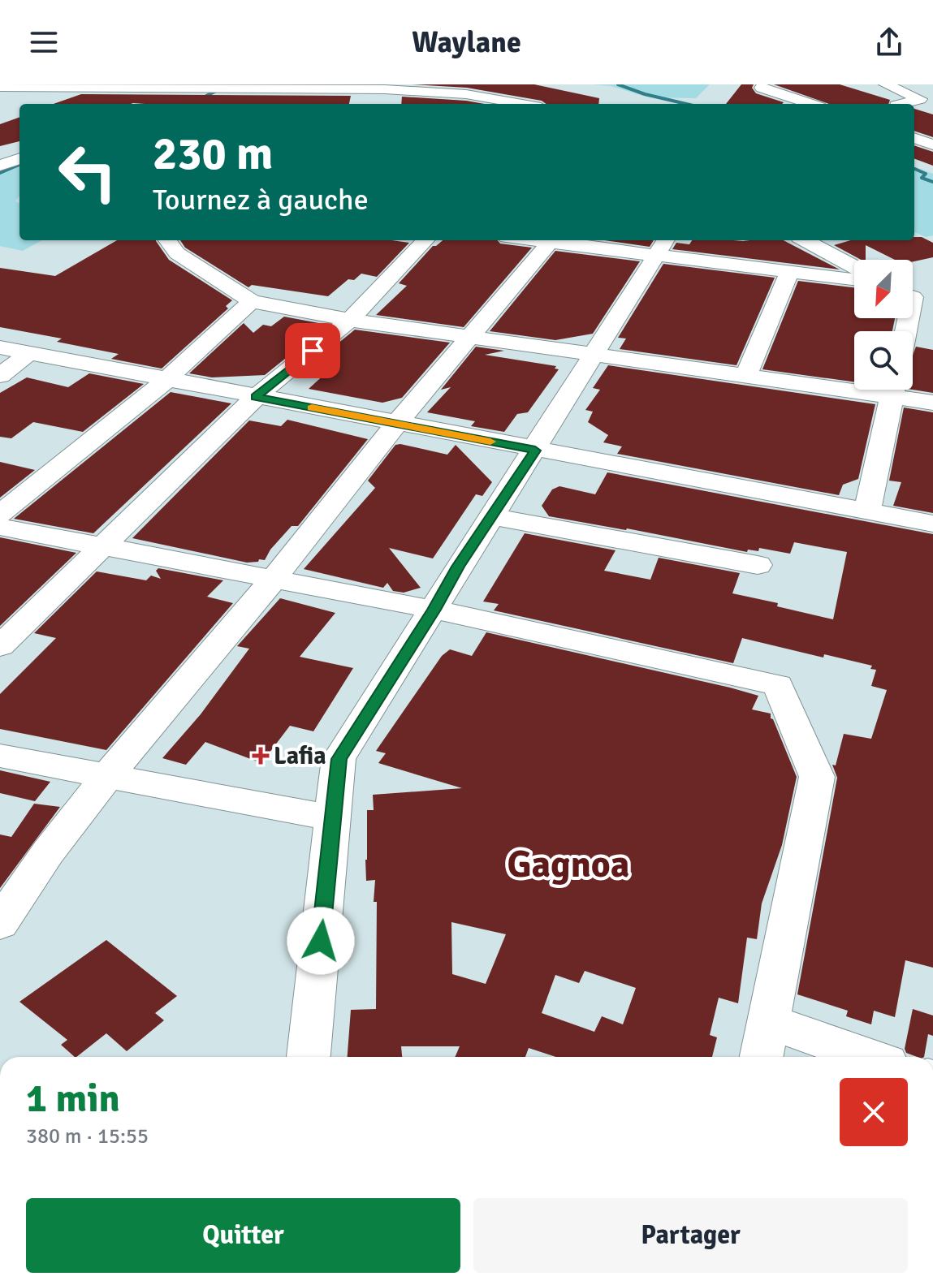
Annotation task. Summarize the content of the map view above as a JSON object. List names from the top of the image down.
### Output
{
  "districts": ["Gagnoa"],
  "places": {
    "health": ["Lafia"]
  },
  "north": "bottom left",
  "page": {
    "header": "Waylane",
    "turn": ["230 m", "Tournez à gauche"],
    "heading": ["1 min", "380 m · 15:55"],
    "buttons": ["Quitter", "Partager"]
  }
}
